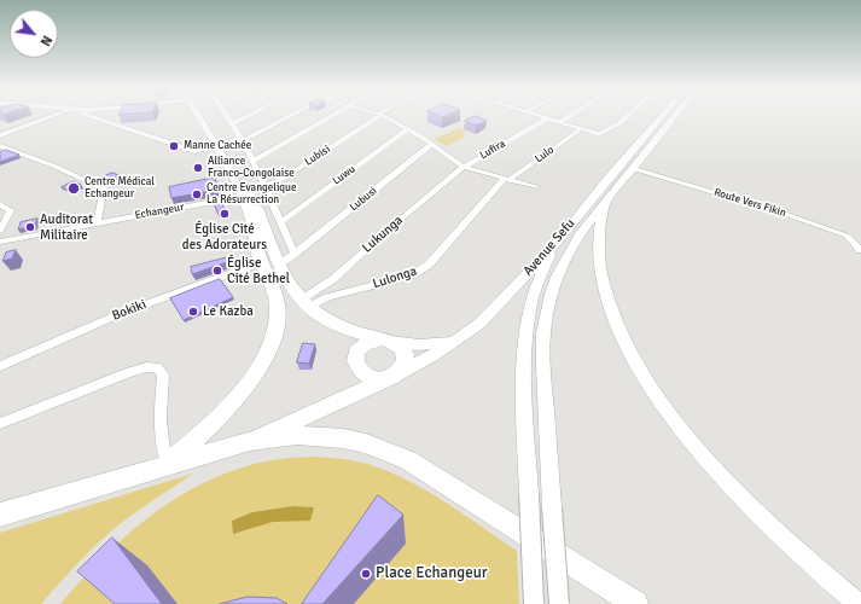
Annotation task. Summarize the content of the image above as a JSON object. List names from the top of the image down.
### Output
{
  "streets": {
    "main road": ["Avenue Sefu"],
    "street": [
      "Lufira",
      "Lulo",
      "Lubisi",
      "Luwu",
      "Lubusi",
      "Route Vers Fikin",
      "Echangeur",
      "Lukunga",
      "Lulonga",
      "Bokiki"
    ]
  },
  "crossings": [
    ["Lufira", "Lukunga"],
    ["Lulo", "Lulonga"],
    ["Lubisi", "Echangeur"],
    ["Route Vers Fikin", "Avenue Sefu"],
    ["Lukunga", "Lulonga"]
  ],
  "places": [
    "Manne Cachée",
    "Alliance Franco-Congolaise",
    "Centre Médical Echangeur",
    "Centre Evangelique La Résurrection",
    "Église Cité des Adorateurs",
    "Auditorat Militaire",
    "Église Cité Bethel",
    "Le Kazba",
    "Place Echangeur"
  ],
  "north": "bottom right"
}
